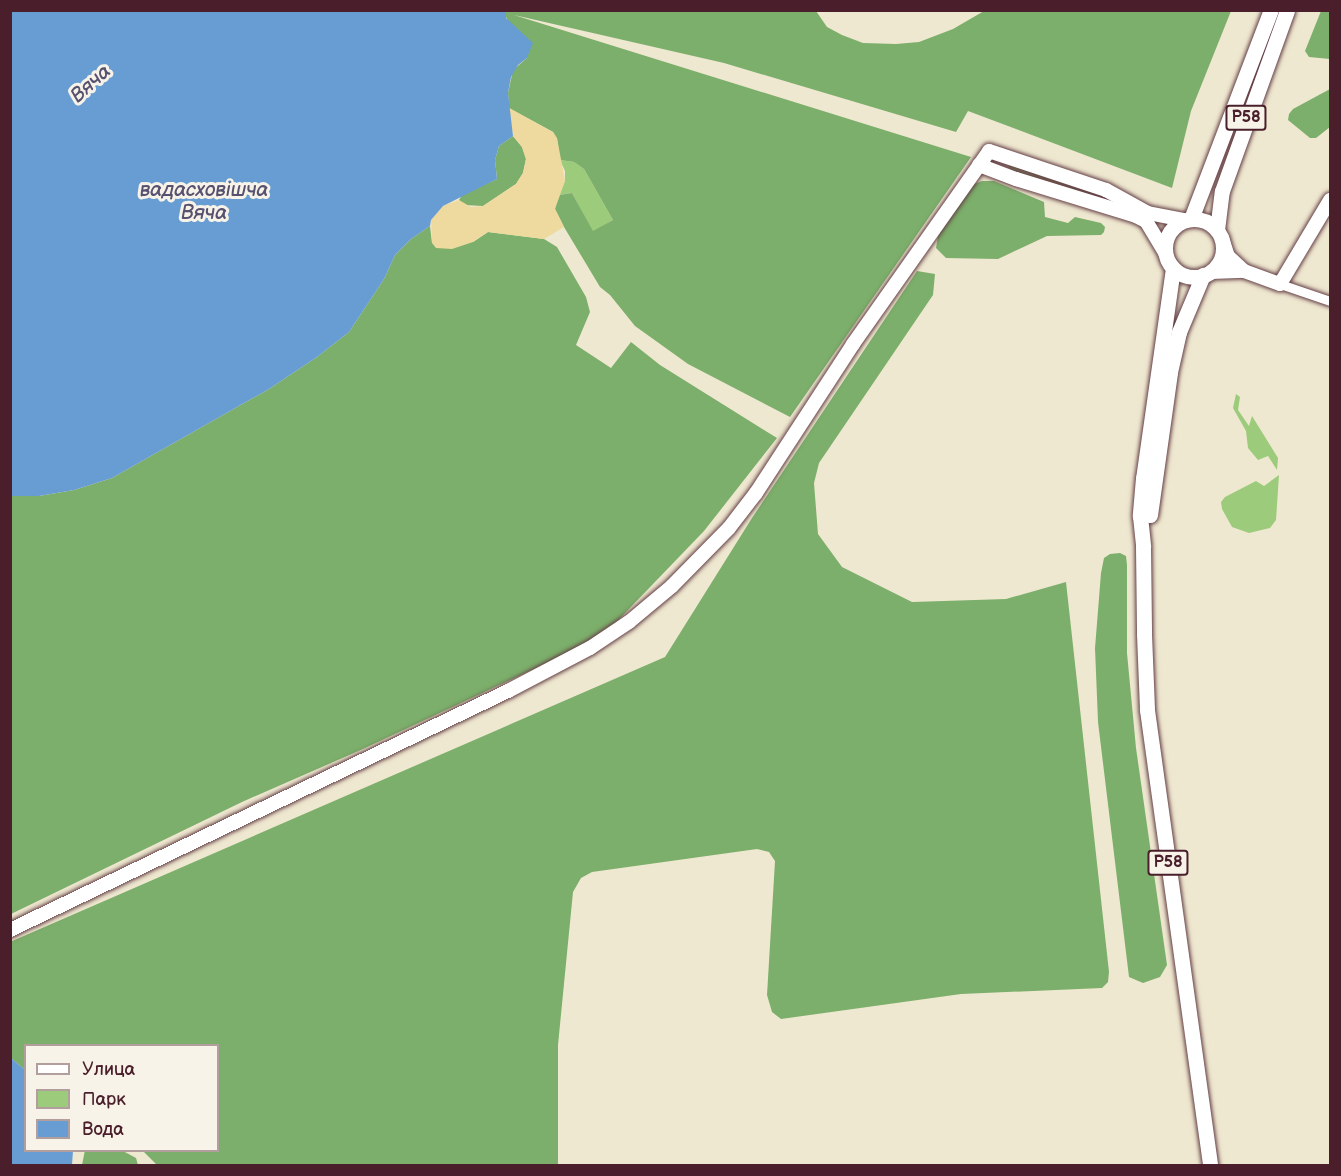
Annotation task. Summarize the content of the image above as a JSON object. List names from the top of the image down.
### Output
{
  "streets": {
    "main road": ["Р58"]
  },
  "water": ["Вяча", "вадасховішча Вяча"],
  "legend": ["Улица", "Парк", "Вода"]
}
